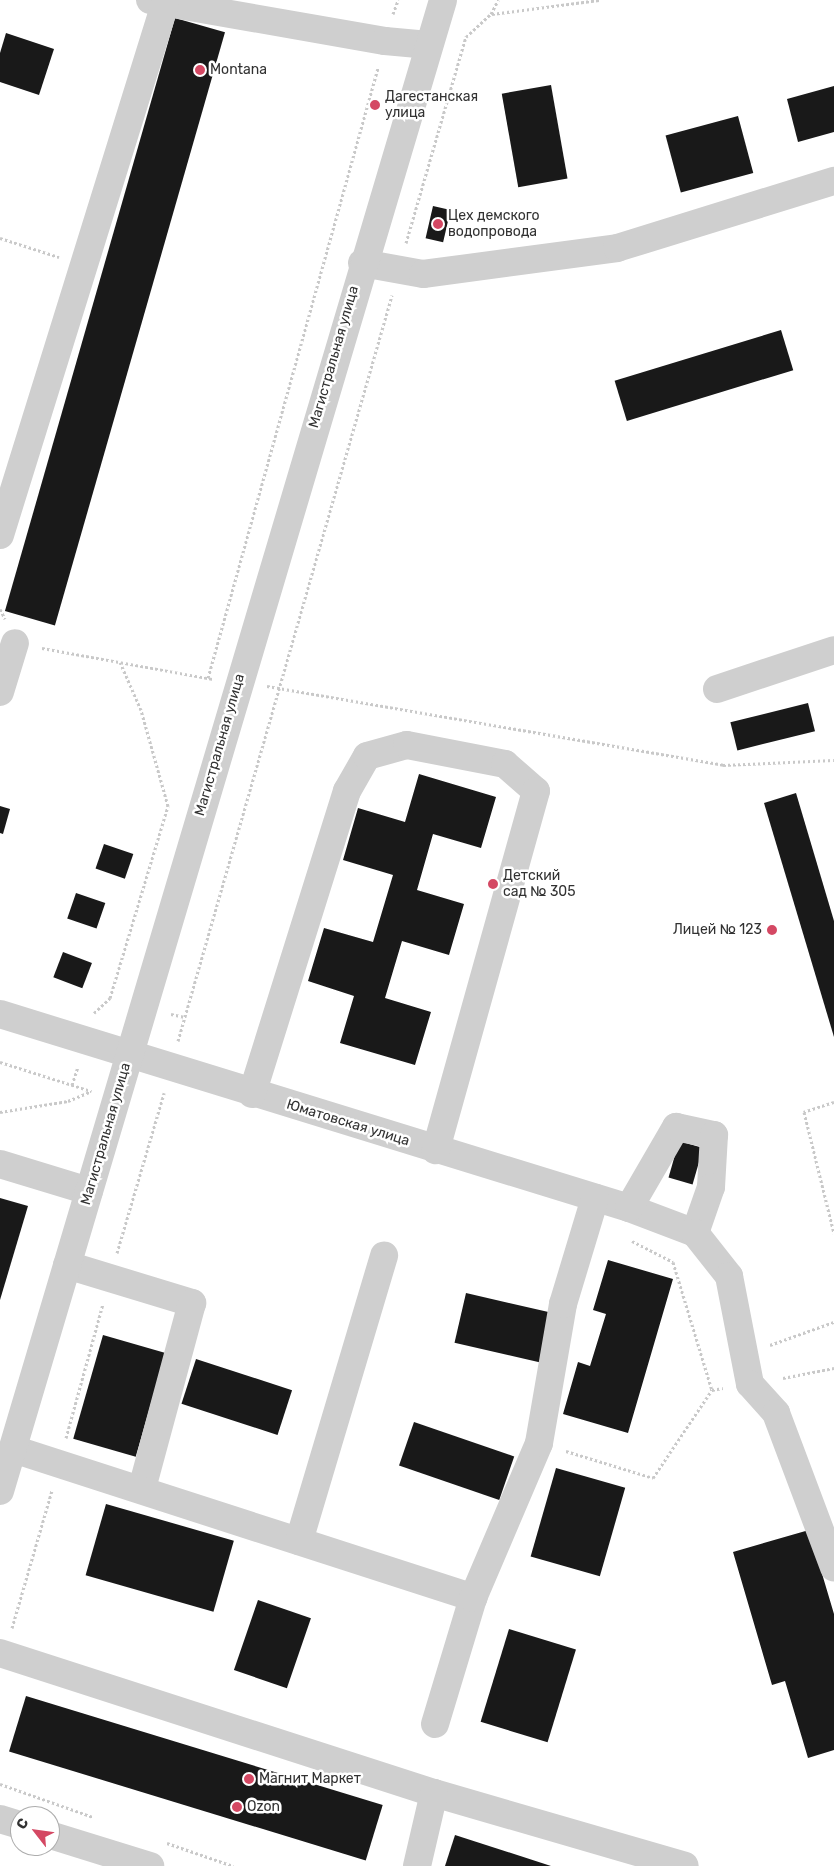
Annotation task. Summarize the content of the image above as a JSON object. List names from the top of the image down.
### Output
{
  "streets": {
    "street": ["Магистральная улица", "Юматовская улица"]
  },
  "crossings": [
    ["Магистральная улица", "Юматовская улица"]
  ],
  "places": [
    "Montana",
    "Дагестанская улица",
    "Цех демского водопровода",
    "Детский сад № 305",
    "Лицей № 123",
    "Магнит Маркет",
    "Ozon"
  ],
  "north": "top left"
}
